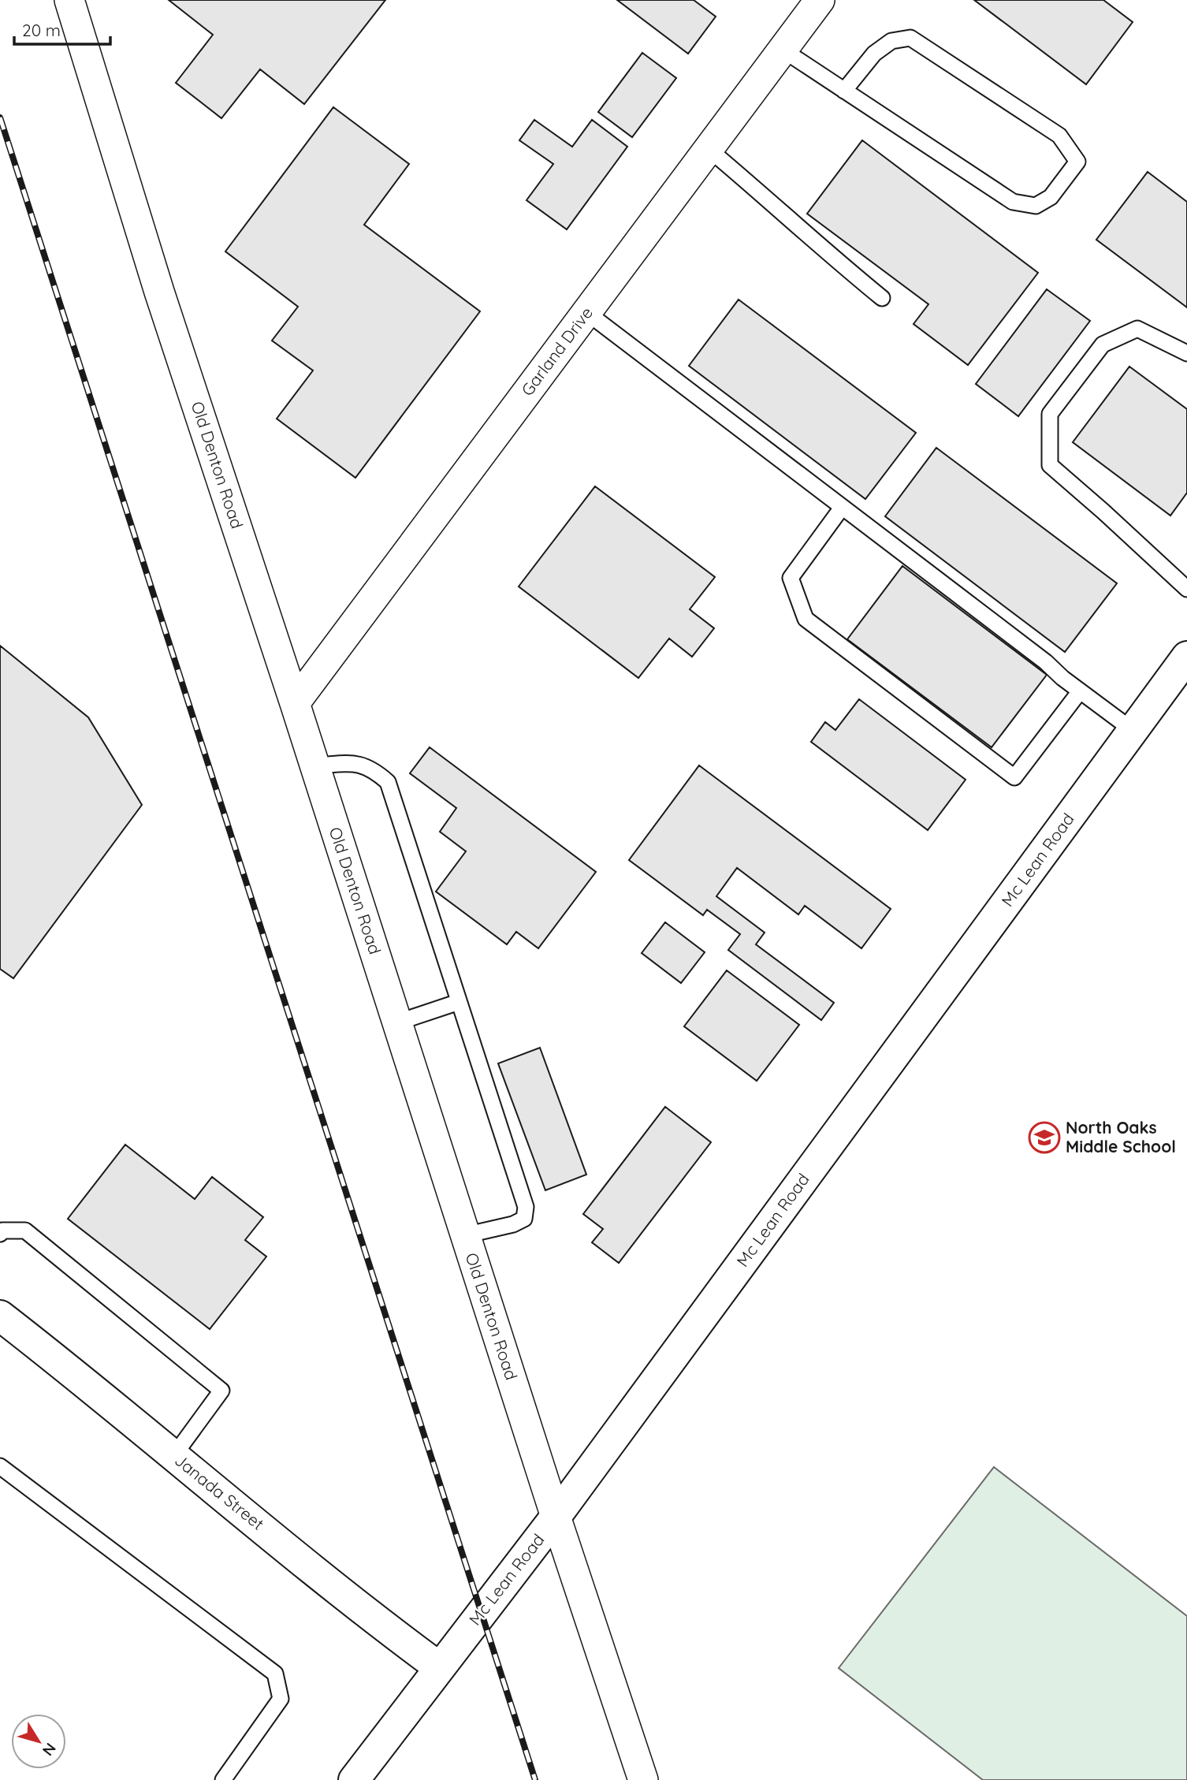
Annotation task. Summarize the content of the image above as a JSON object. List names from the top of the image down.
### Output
{
  "streets": {
    "main road": ["Mc Lean Road", "Janada Street"],
    "street": ["Garland Drive", "Old Denton Road"]
  },
  "crossings": [
    ["Garland Drive", "Old Denton Road"],
    ["Old Denton Road", "Mc Lean Road"],
    ["Mc Lean Road", "Janada Street"]
  ],
  "places": {
    "school or university": ["North Oaks Middle School"]
  },
  "scale_bar": "20 m",
  "north": "bottom right"
}
